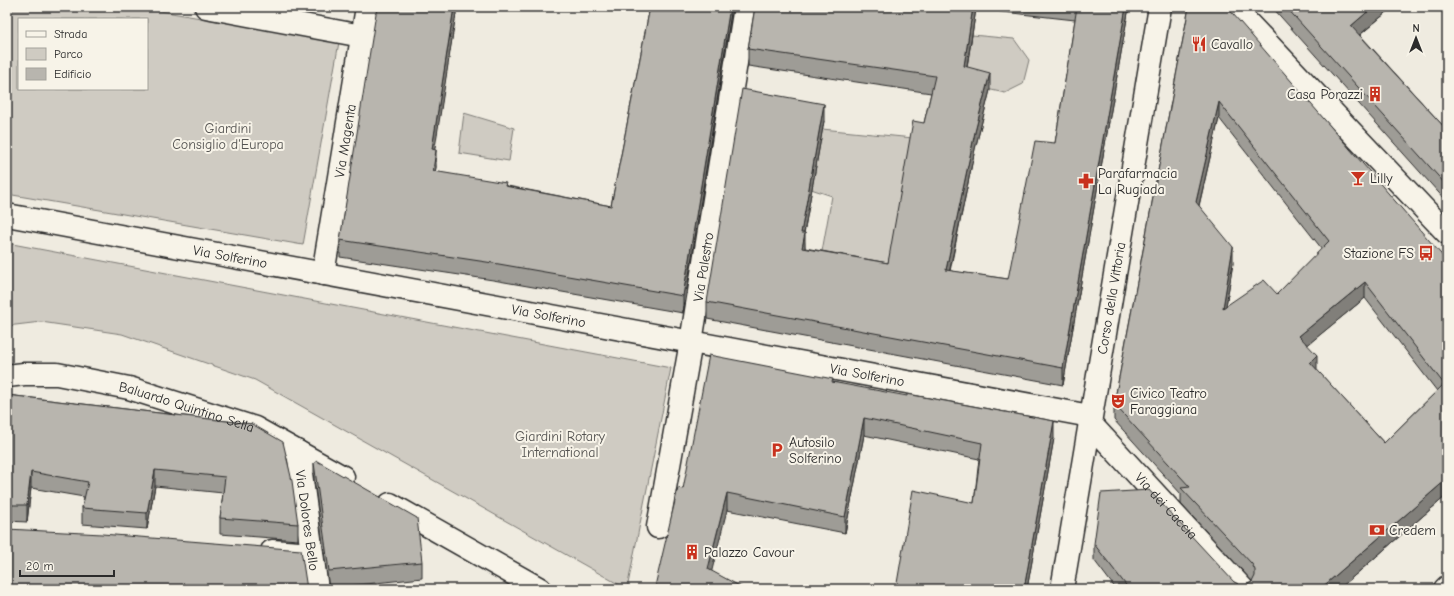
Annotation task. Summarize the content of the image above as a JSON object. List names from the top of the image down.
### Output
{
  "streets": {
    "street": [
      "Via Magenta",
      "Via Solferino",
      "Via Palestro",
      "Corso della Vittoria",
      "Baluardo Quintino Sella",
      "Via dei Caccia",
      "Via Dolores Bello"
    ]
  },
  "crossings": [
    ["Via Magenta", "Via Solferino"],
    ["Via Solferino", "Via Palestro"],
    ["Via Solferino", "Corso della Vittoria"],
    ["Via Solferino", "Via dei Caccia"],
    ["Corso della Vittoria", "Via dei Caccia"],
    ["Baluardo Quintino Sella", "Via Dolores Bello"]
  ],
  "parks": ["Giardini Consiglio d'Europa", "Giardini Rotary International"],
  "places": {
    "restaurant": ["Cavallo"],
    "building": ["Casa Porazzi", "Palazzo Cavour"],
    "bar": ["Lilly"],
    "pharmacy": ["Parafarmacia La Rugiada"],
    "bus stop": ["Stazione FS"],
    "theatre": ["Civico Teatro Faraggiana"],
    "parking": ["Autosilo Solferino"],
    "bank": ["Credem"]
  },
  "legend": ["Strada", "Parco", "Edificio"],
  "scale_bar": "20 m",
  "north": "top"
}
